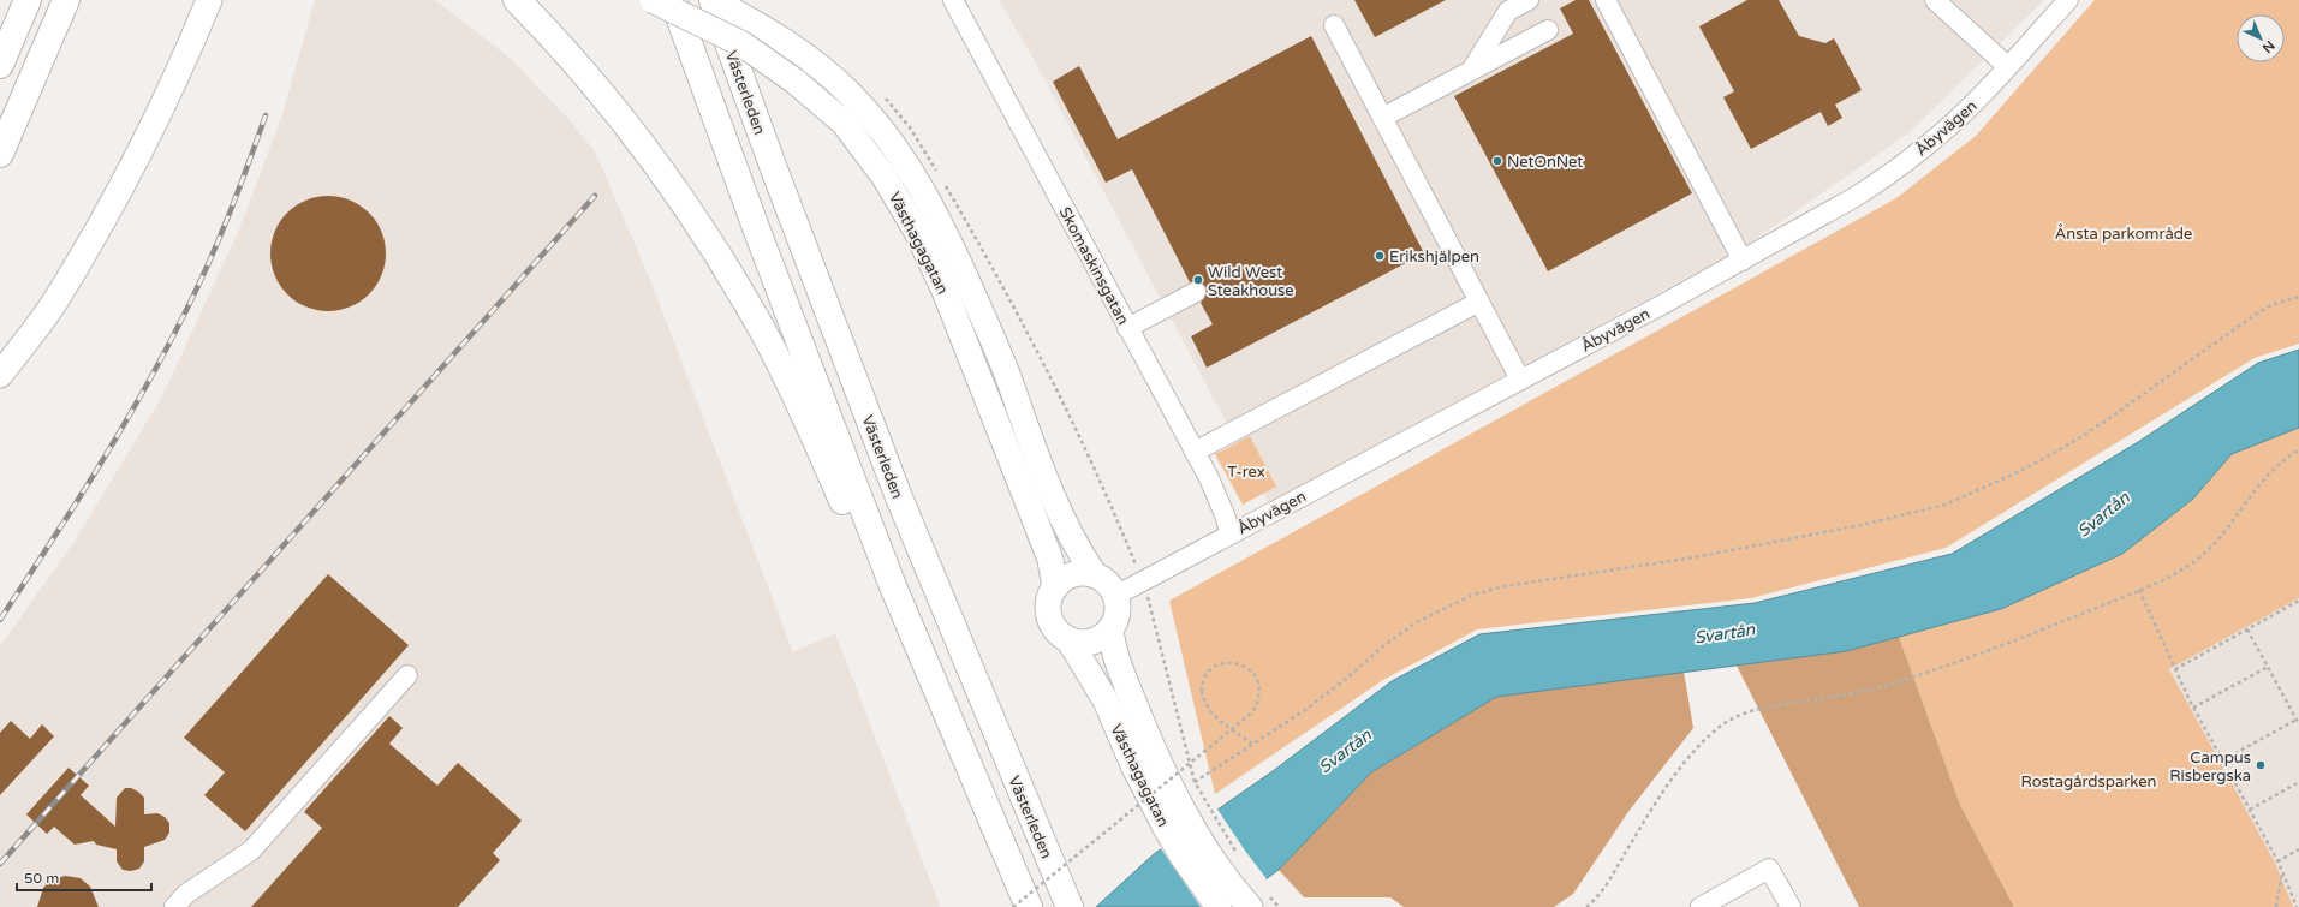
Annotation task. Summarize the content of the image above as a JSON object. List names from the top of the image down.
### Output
{
  "streets": {
    "highway": ["Västerleden"],
    "main road": ["Västhagagatan"],
    "street": ["Åbyvägen", "Skomaskinsgatan"]
  },
  "crossings": [
    ["Västerleden", "Västhagagatan"],
    ["Åbyvägen", "Västhagagatan"],
    ["Åbyvägen", "Skomaskinsgatan"]
  ],
  "water": ["Svartån"],
  "parks": ["Ånsta parkområde", "T-rex", "Rostagårdsparken"],
  "places": [
    "NetOnNet",
    "Erikshjälpen",
    "Wild West Steakhouse",
    "Campus Risbergska"
  ],
  "scale_bar": "50 m",
  "north": "bottom right"
}
